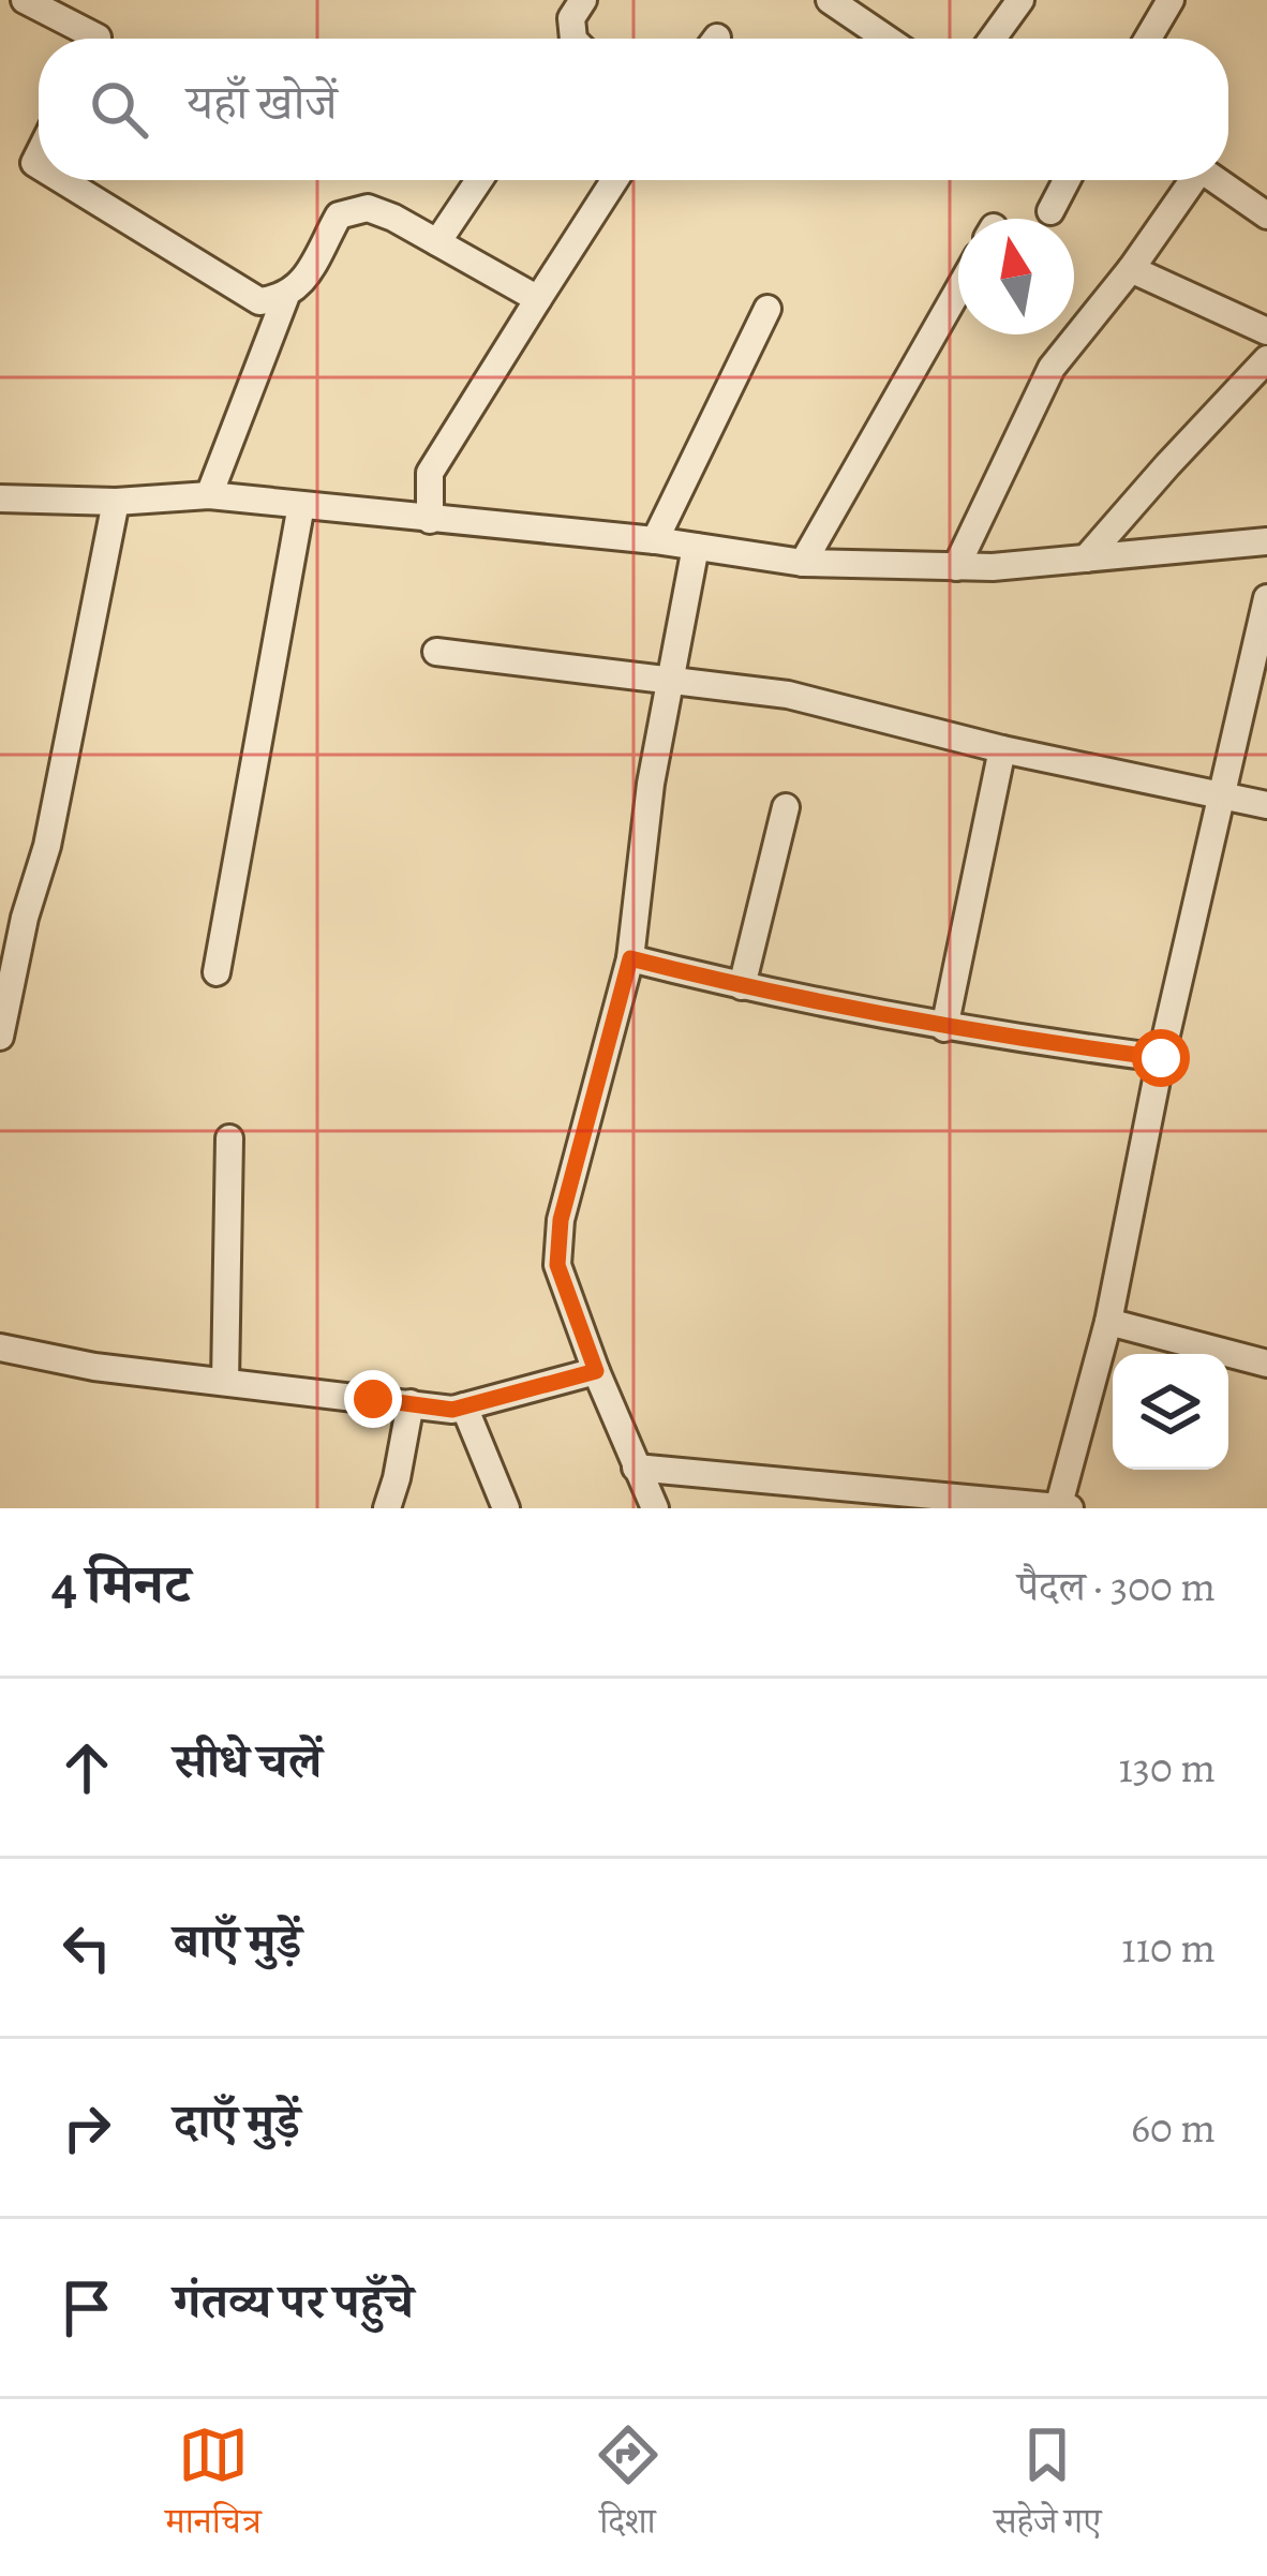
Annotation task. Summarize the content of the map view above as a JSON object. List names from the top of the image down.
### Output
{
  "north": "top",
  "page": {
    "search": "यहाँ खोजें",
    "heading": ["4 मिनट", "पैदल · 300 m"],
    "list": [
      ["सीधे चलें", "130 m"],
      ["बाएँ मुड़ें", "110 m"],
      ["दाएँ मुड़ें", "60 m"],
      "गंतव्य पर पहुँचे"
    ],
    "nav": ["मानचित्र", "दिशा", "सहेजे गए"]
  }
}
